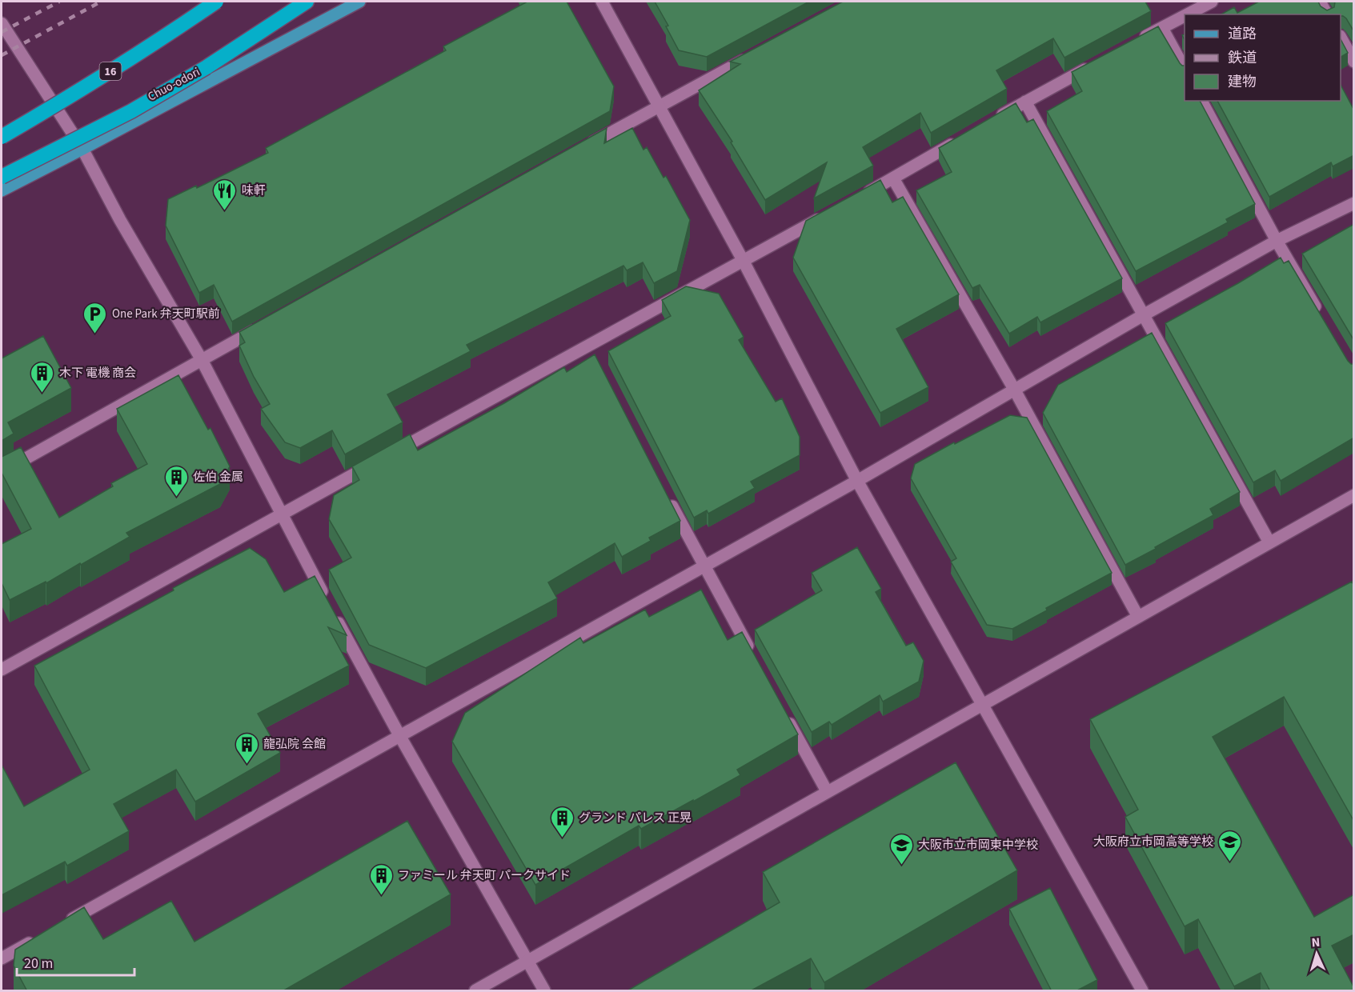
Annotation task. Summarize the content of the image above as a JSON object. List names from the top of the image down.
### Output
{
  "streets": {
    "highway": ["16"],
    "main road": ["Chuo-odori"]
  },
  "places": {
    "restaurant": ["味軒"],
    "parking": ["One Park 弁天町駅前"],
    "building": [
      "木下 電機 商会",
      "佐伯 金属",
      "龍弘院 会館",
      "グランド パレス 正晃",
      "ファミール 弁天町 パークサイド"
    ],
    "school or university": ["大阪府立市岡高等学校", "大阪市立市岡東中学校"]
  },
  "legend": ["道路", "鉄道", "建物"],
  "scale_bar": "20 m",
  "north": "top"
}
